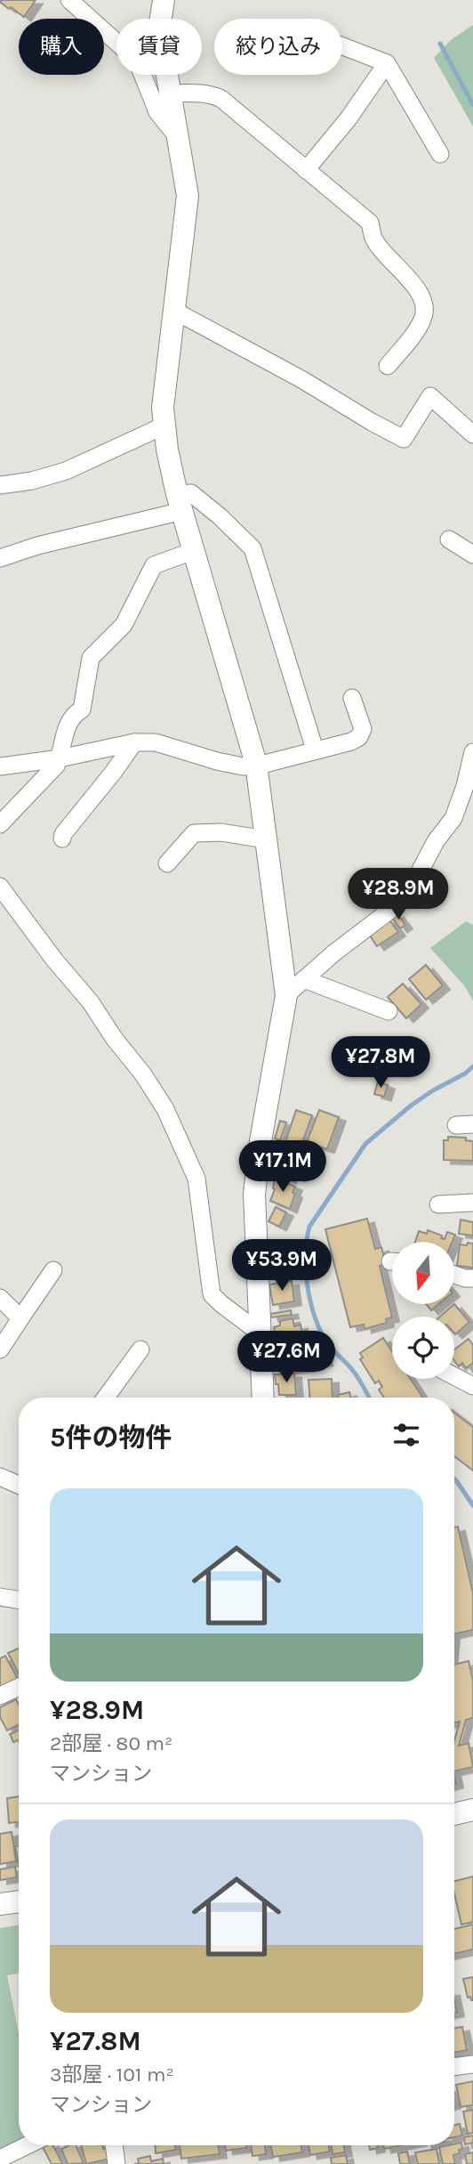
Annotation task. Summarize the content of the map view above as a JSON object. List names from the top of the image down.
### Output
{
  "north": "bottom",
  "page": {
    "chip": ["購入", "賃貸", "絞り込み"],
    "price": [
      "¥28.9M",
      "¥27.8M",
      "¥17.1M",
      "¥53.9M",
      "¥27.6M"
    ],
    "heading": "5件の物件",
    "list": [
      {
        "name": "¥28.9M",
        "note": "2部屋 · 80 m² · マンション"
      },
      {
        "name": "¥27.8M",
        "note": "3部屋 · 101 m² · マンション"
      }
    ]
  }
}
